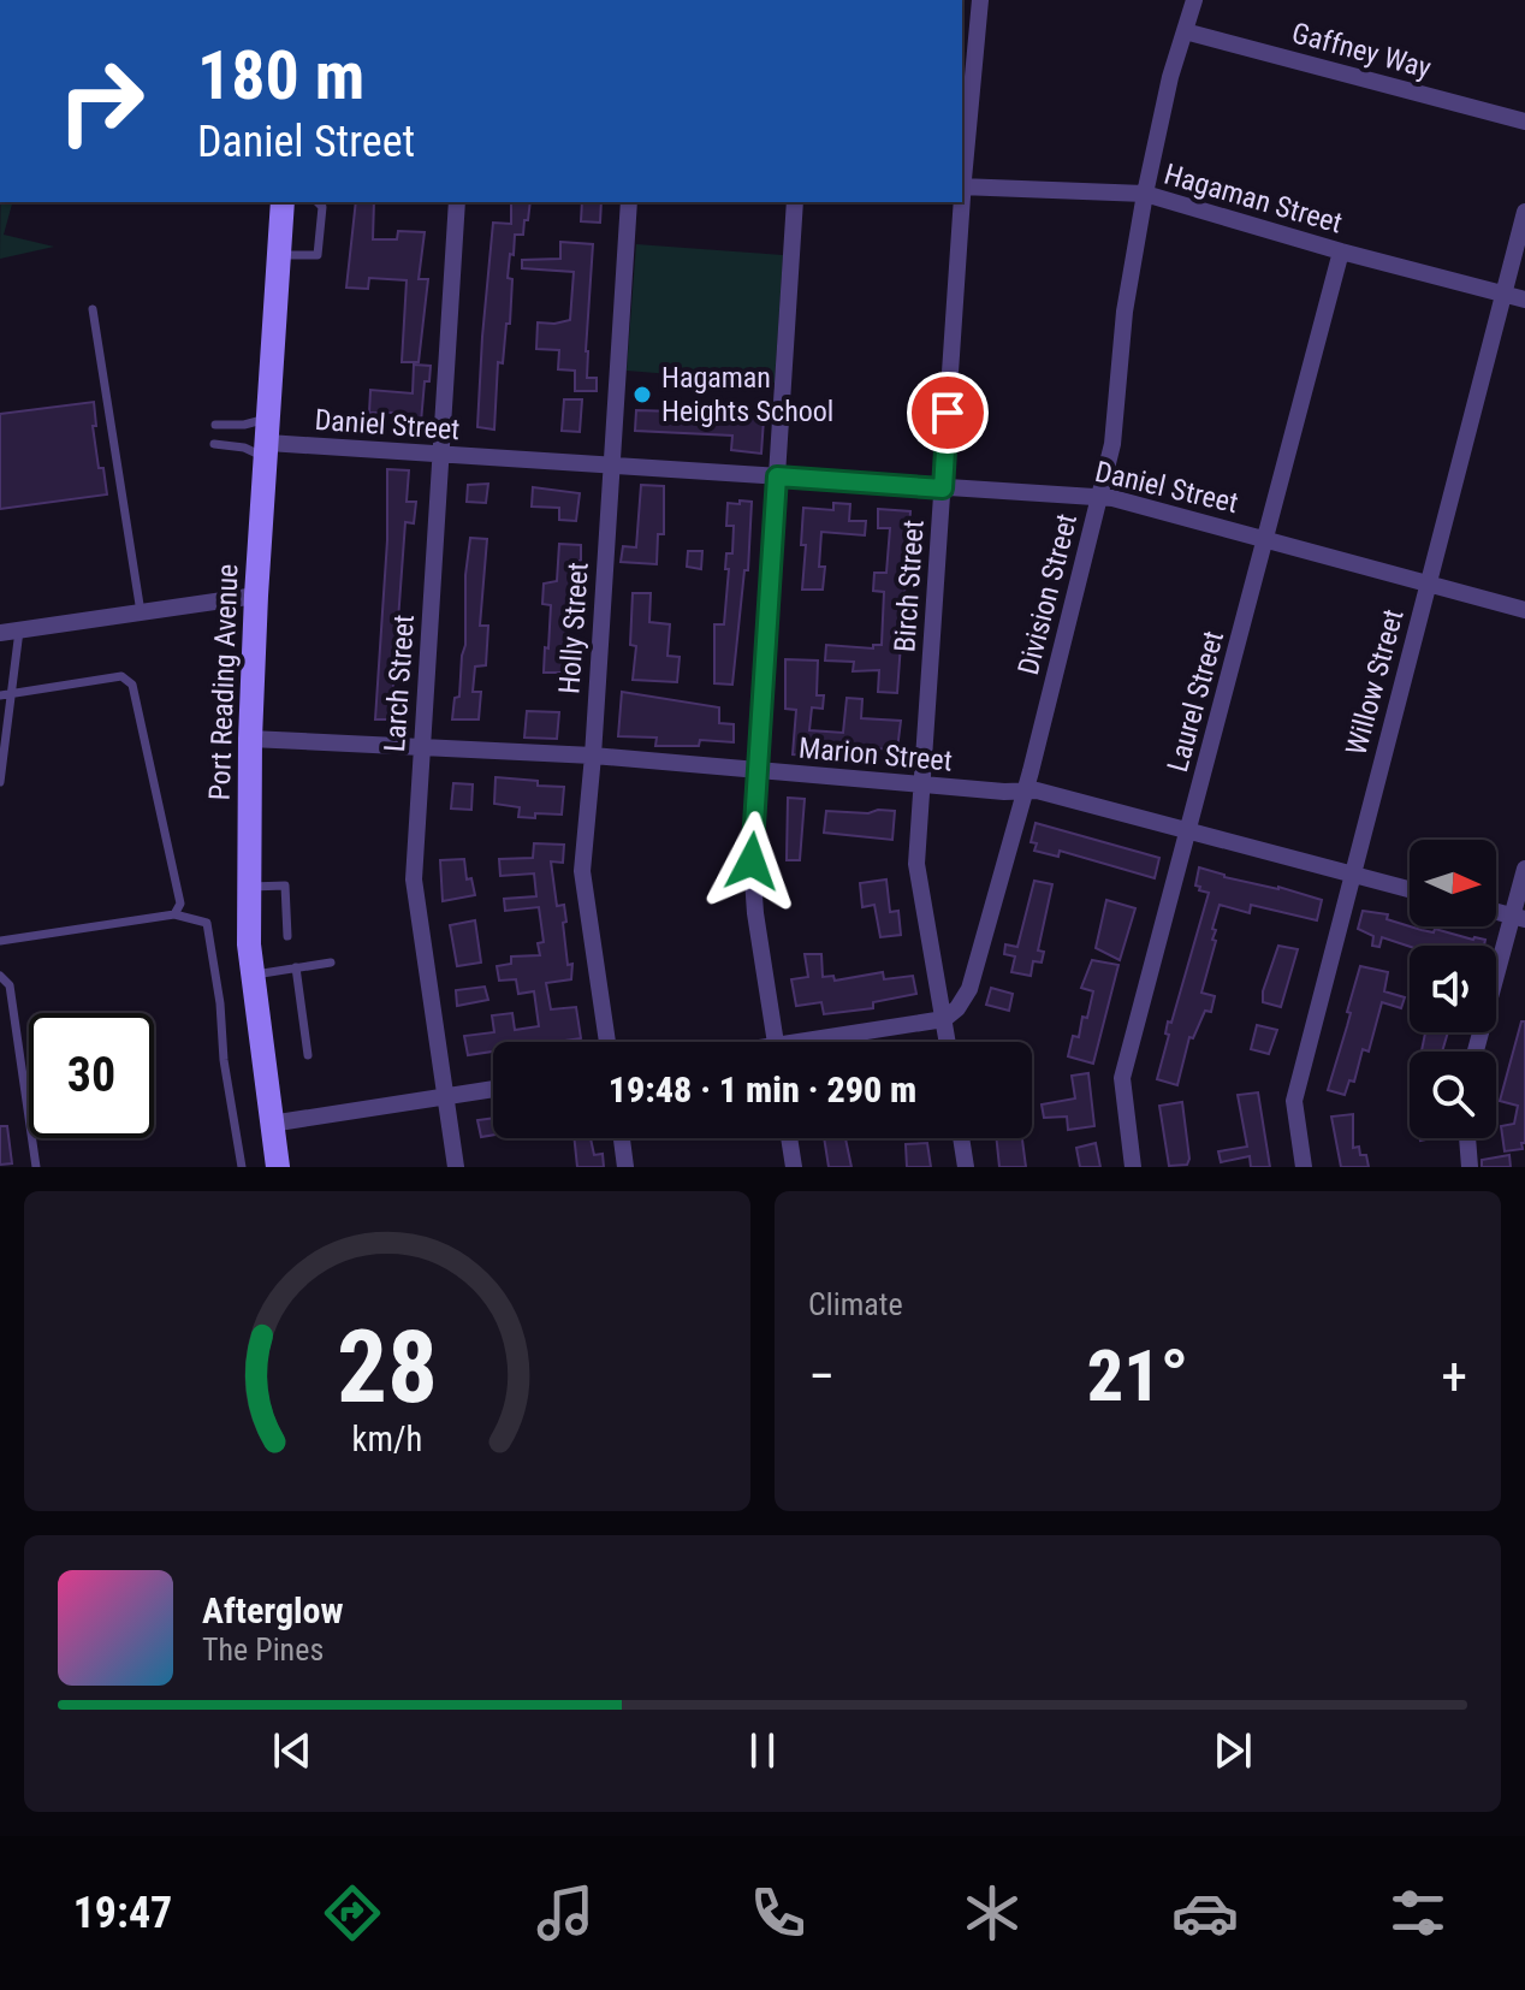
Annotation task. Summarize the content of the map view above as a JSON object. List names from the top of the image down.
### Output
{
  "streets": {
    "street": [
      "Gaffney Way",
      "Hagaman Street",
      "Daniel Street",
      "Birch Street",
      "Division Street",
      "Holly Street",
      "Port Reading Avenue",
      "Willow Street",
      "Larch Street",
      "Laurel Street",
      "Marion Street"
    ]
  },
  "crossings": [
    ["Gaffney Way", "Division Street"],
    ["Hagaman Street", "Birch Street"],
    ["Hagaman Street", "Division Street"],
    ["Hagaman Street", "Willow Street"],
    ["Hagaman Street", "Laurel Street"],
    ["Daniel Street", "Birch Street"],
    ["Daniel Street", "Division Street"],
    ["Daniel Street", "Holly Street"],
    ["Daniel Street", "Port Reading Avenue"],
    ["Daniel Street", "Willow Street"],
    ["Daniel Street", "Larch Street"],
    ["Daniel Street", "Laurel Street"],
    ["Birch Street", "Division Street"],
    ["Birch Street", "Marion Street"],
    ["Division Street", "Marion Street"],
    ["Holly Street", "Marion Street"],
    ["Port Reading Avenue", "Marion Street"],
    ["Willow Street", "Marion Street"],
    ["Larch Street", "Marion Street"],
    ["Laurel Street", "Marion Street"]
  ],
  "places": ["Hagaman Heights School"],
  "north": "right",
  "page": {
    "turn": ["180 m", "Daniel Street"],
    "limit": "30",
    "trip": "19:48 · 1 min · 290 m",
    "tile": "Climate",
    "heat": ["−", "21°", "+"],
    "song": ["Afterglow", "The Pines"],
    "tabs": "19:47",
    "gauge": ["28", "km/h"]
  }
}
